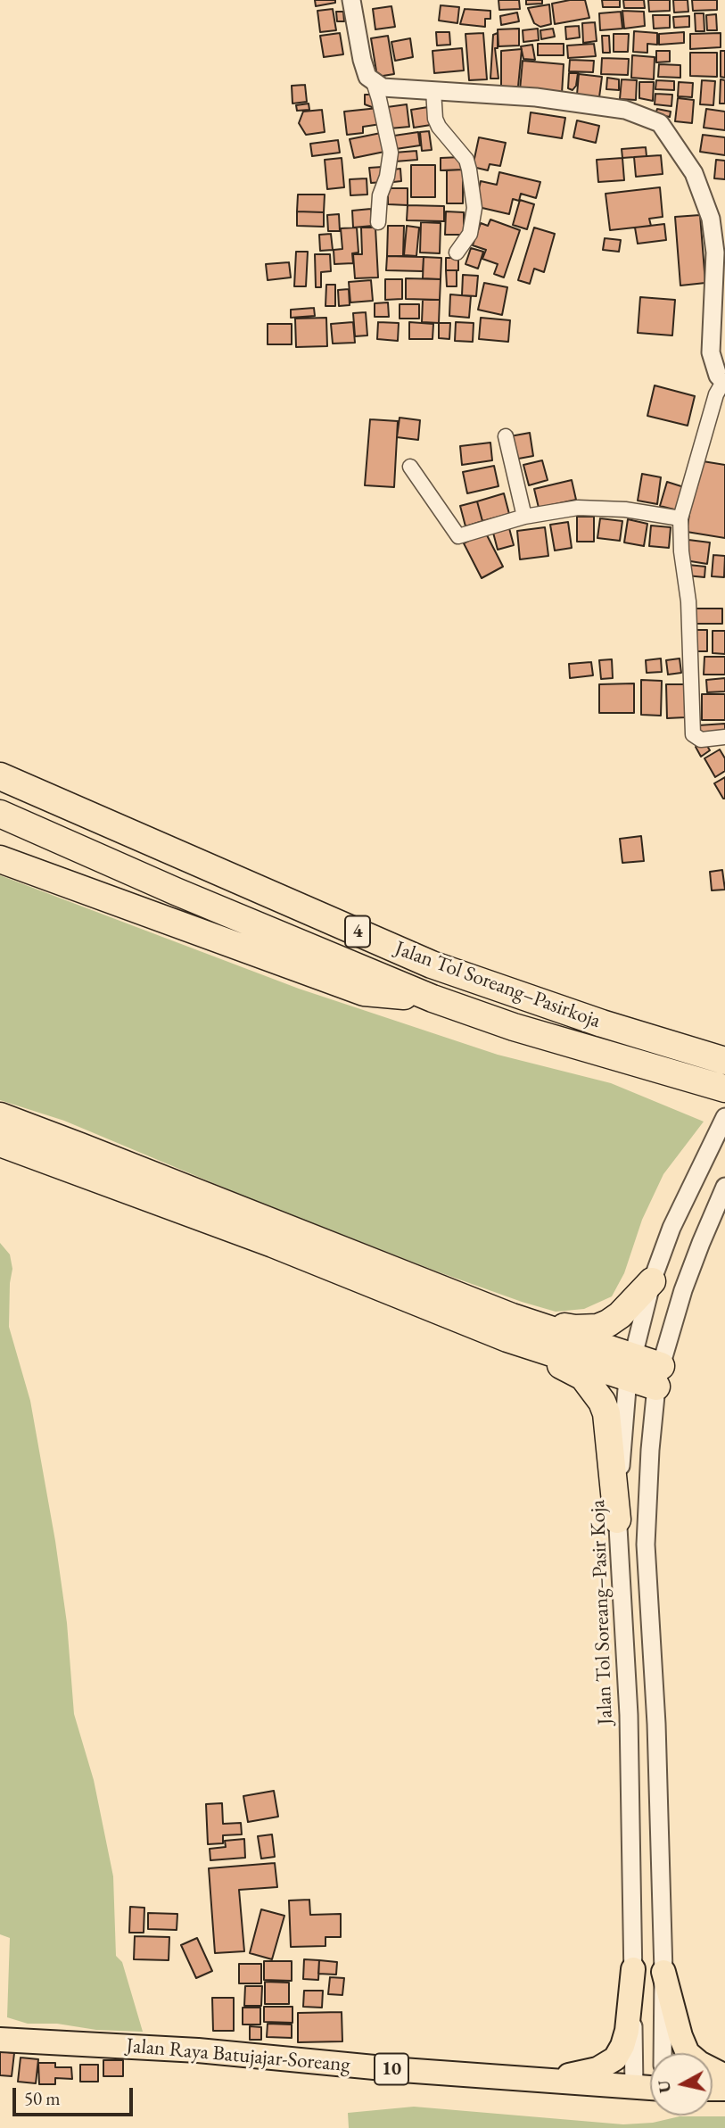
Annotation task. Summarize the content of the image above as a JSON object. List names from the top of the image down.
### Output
{
  "streets": {
    "highway": [
      "4",
      "Jalan Tol Soreang–Pasirkoja",
      "Jalan Raya Batujajar-Soreang",
      "10"
    ],
    "street": ["Jalan Tol Soreang–Pasir Koja"]
  },
  "crossings": [
    ["Jalan Tol Soreang–Pasir Koja", "Jalan Raya Batujajar-Soreang"]
  ],
  "scale_bar": "50 m",
  "north": "left"
}
